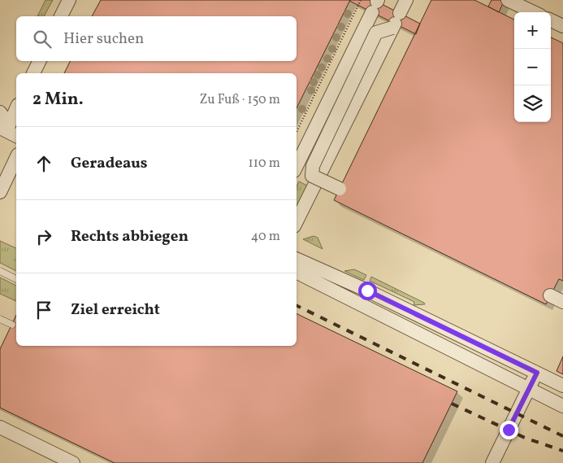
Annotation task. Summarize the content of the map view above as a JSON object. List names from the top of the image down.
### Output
{
  "page": {
    "map_buttons": ["+", "−"],
    "search": "Hier suchen",
    "heading": ["2 Min.", "Zu Fuß · 150 m"],
    "list": [
      ["Geradeaus", "110 m"],
      ["Rechts abbiegen", "40 m"],
      "Ziel erreicht"
    ]
  }
}
